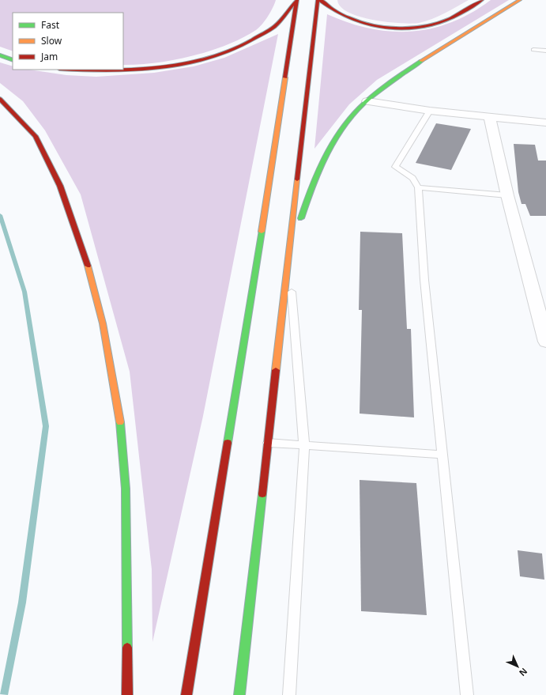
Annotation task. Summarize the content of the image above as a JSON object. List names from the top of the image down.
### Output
{
  "legend": ["Fast", "Slow", "Jam"],
  "north": "bottom right"
}
